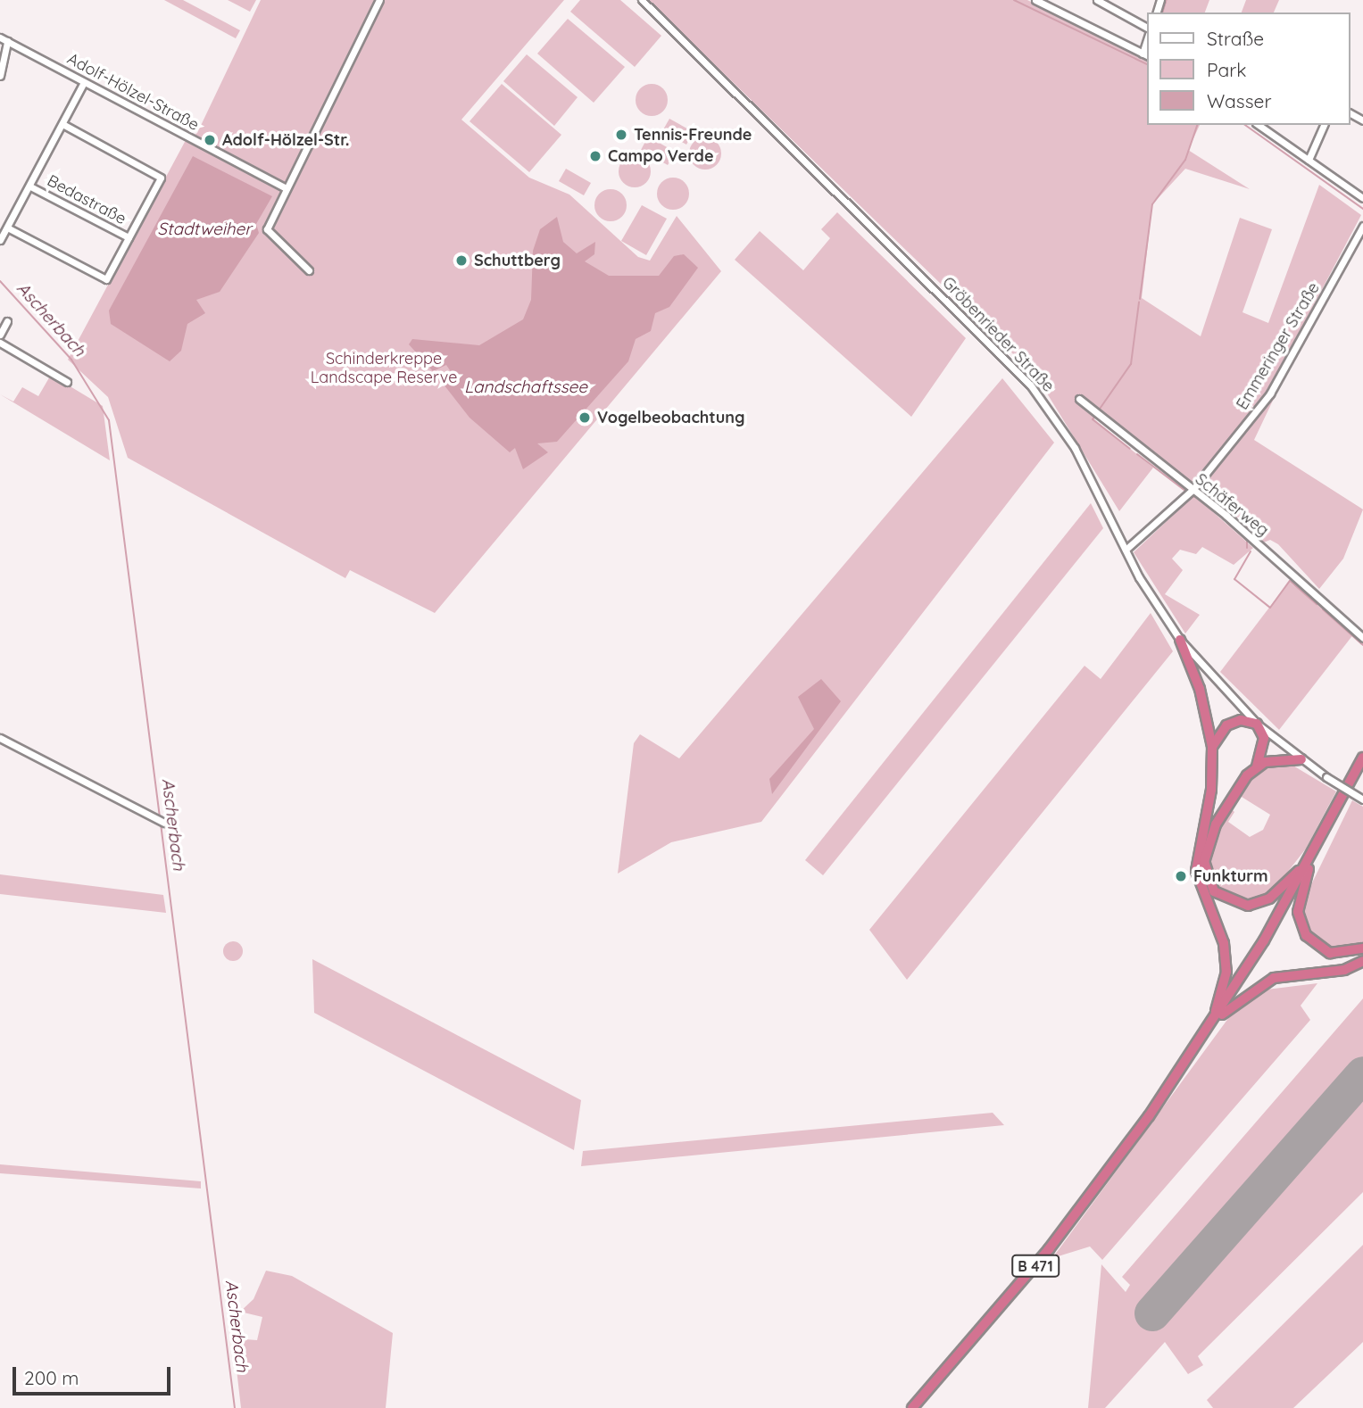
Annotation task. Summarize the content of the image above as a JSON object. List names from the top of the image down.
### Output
{
  "streets": {
    "highway": ["B 471"],
    "street": [
      "Adolf-Hölzel-Straße",
      "Bedastraße",
      "Gröbenrieder Straße",
      "Emmeringer Straße",
      "Schäferweg"
    ]
  },
  "crossings": [
    ["Gröbenrieder Straße", "Emmeringer Straße"],
    ["Emmeringer Straße", "Schäferweg"]
  ],
  "water": ["Stadtweiher", "Ascherbach", "Landschaftssee"],
  "parks": ["Schinderkreppe Landscape Reserve"],
  "places": [
    "Tennis-Freunde",
    "Adolf-Hölzel-Str.",
    "Campo Verde",
    "Schuttberg",
    "Vogelbeobachtung",
    "Funkturm"
  ],
  "legend": ["Straße", "Park", "Wasser"],
  "scale_bar": "200 m"
}
